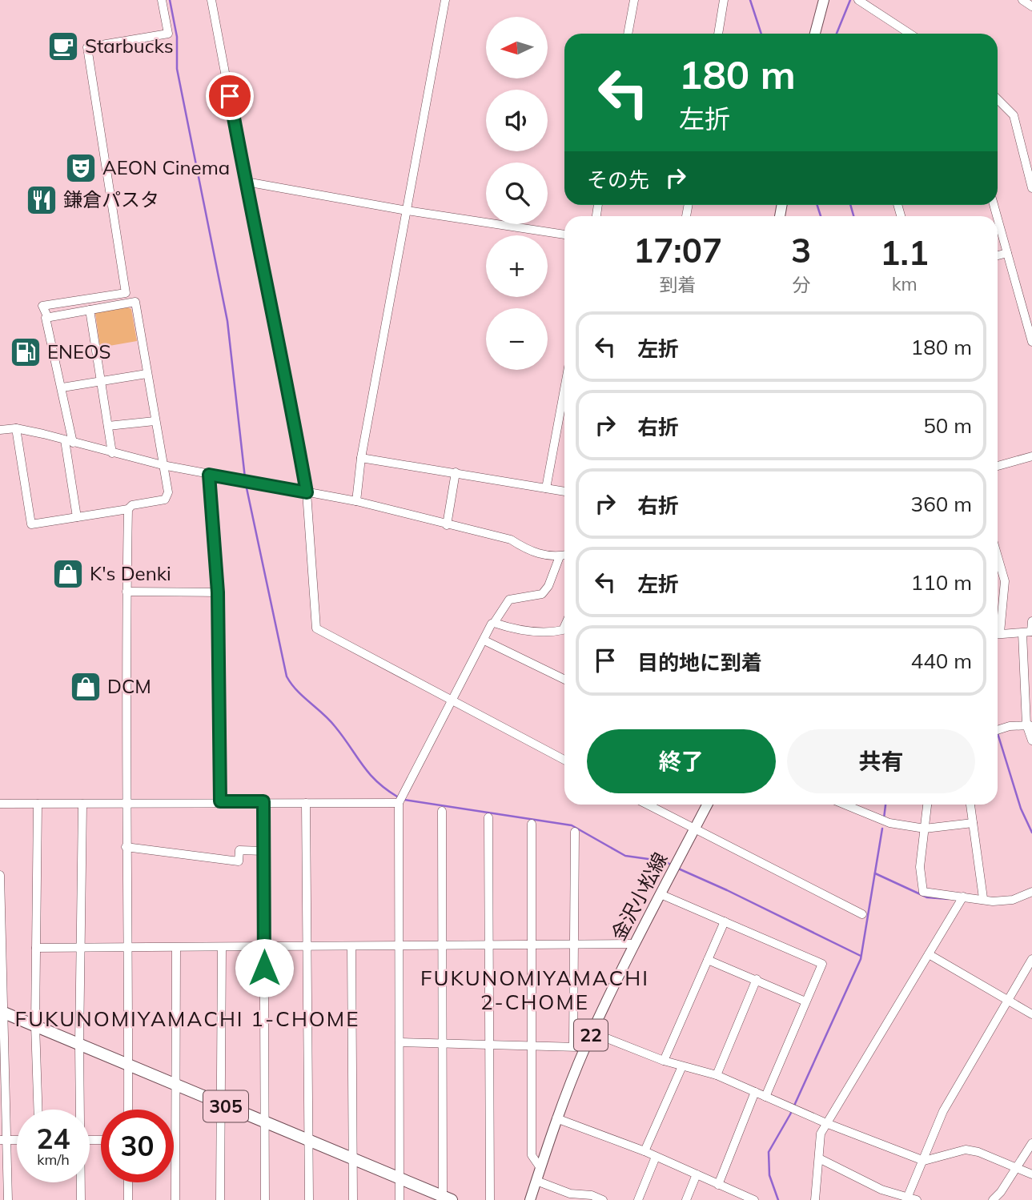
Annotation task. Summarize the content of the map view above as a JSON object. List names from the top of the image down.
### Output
{
  "streets": {
    "highway": ["305"],
    "main road": ["金沢小松線", "22"]
  },
  "districts": ["FUKUNOMIYAMACHI 2-CHOME", "FUKUNOMIYAMACHI 1-CHOME"],
  "places": {
    "cafe": ["Starbucks"],
    "theatre": ["AEON Cinema"],
    "restaurant": ["鎌倉パスタ"],
    "fuel station": ["ENEOS"],
    "shop": ["K's Denki", "DCM"]
  },
  "north": "left",
  "page": {
    "map_buttons": ["+", "−"],
    "turn": ["180 m", "左折"],
    "then": "その先",
    "eta": [
      "17:07",
      "到着",
      "3",
      "分",
      "1.1",
      "km"
    ],
    "list": [
      {
        "name": "左折",
        "value": "180 m"
      },
      {
        "name": "右折",
        "value": "50 m"
      },
      {
        "name": "右折",
        "value": "360 m"
      },
      {
        "name": "左折",
        "value": "110 m"
      },
      {
        "name": "目的地に到着",
        "value": "440 m"
      }
    ],
    "buttons": ["終了", "共有"],
    "speed": "24 km/h",
    "limit": "30"
  }
}
